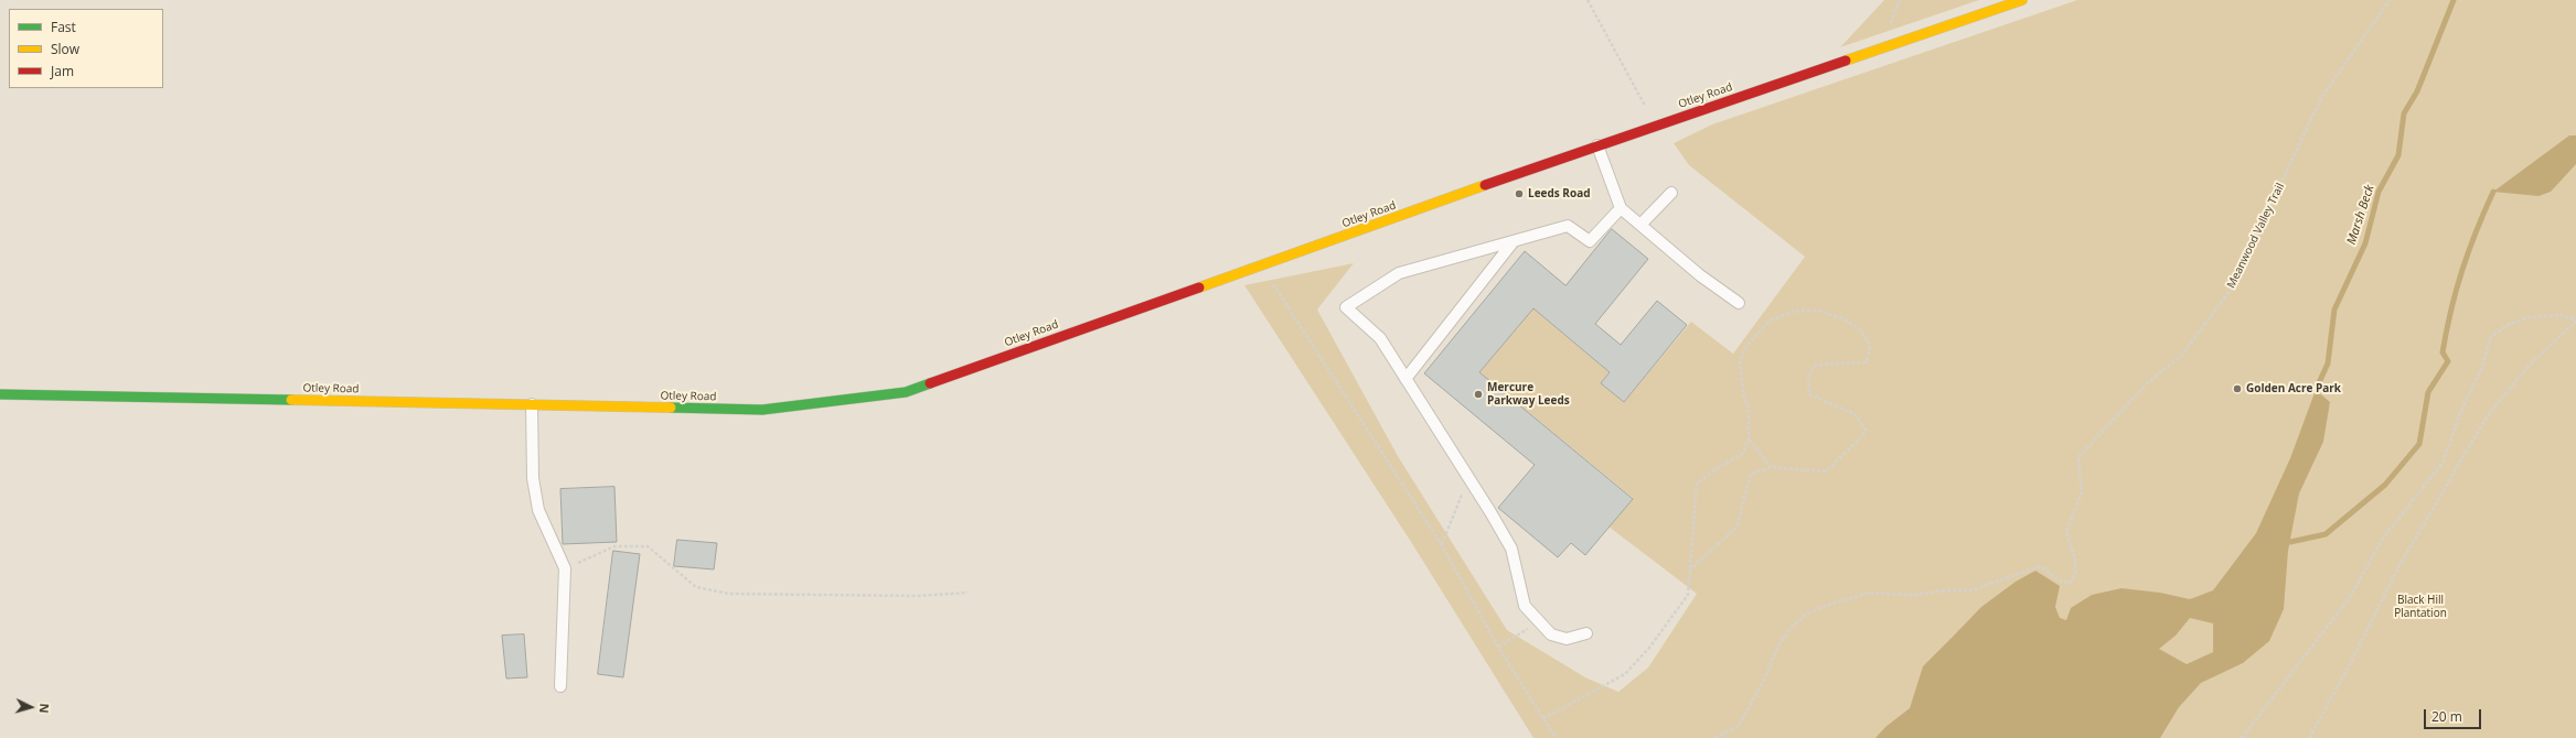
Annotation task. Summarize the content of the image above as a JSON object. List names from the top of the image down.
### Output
{
  "streets": {
    "highway": ["Otley Road"],
    "path": ["Meanwood Valley Trail"]
  },
  "water": ["Marsh Beck"],
  "parks": ["Black Hill Plantation"],
  "places": ["Leeds Road", "Golden Acre Park", "Mercure Parkway Leeds"],
  "legend": ["Fast", "Slow", "Jam"],
  "scale_bar": "20 m",
  "north": "right"
}
